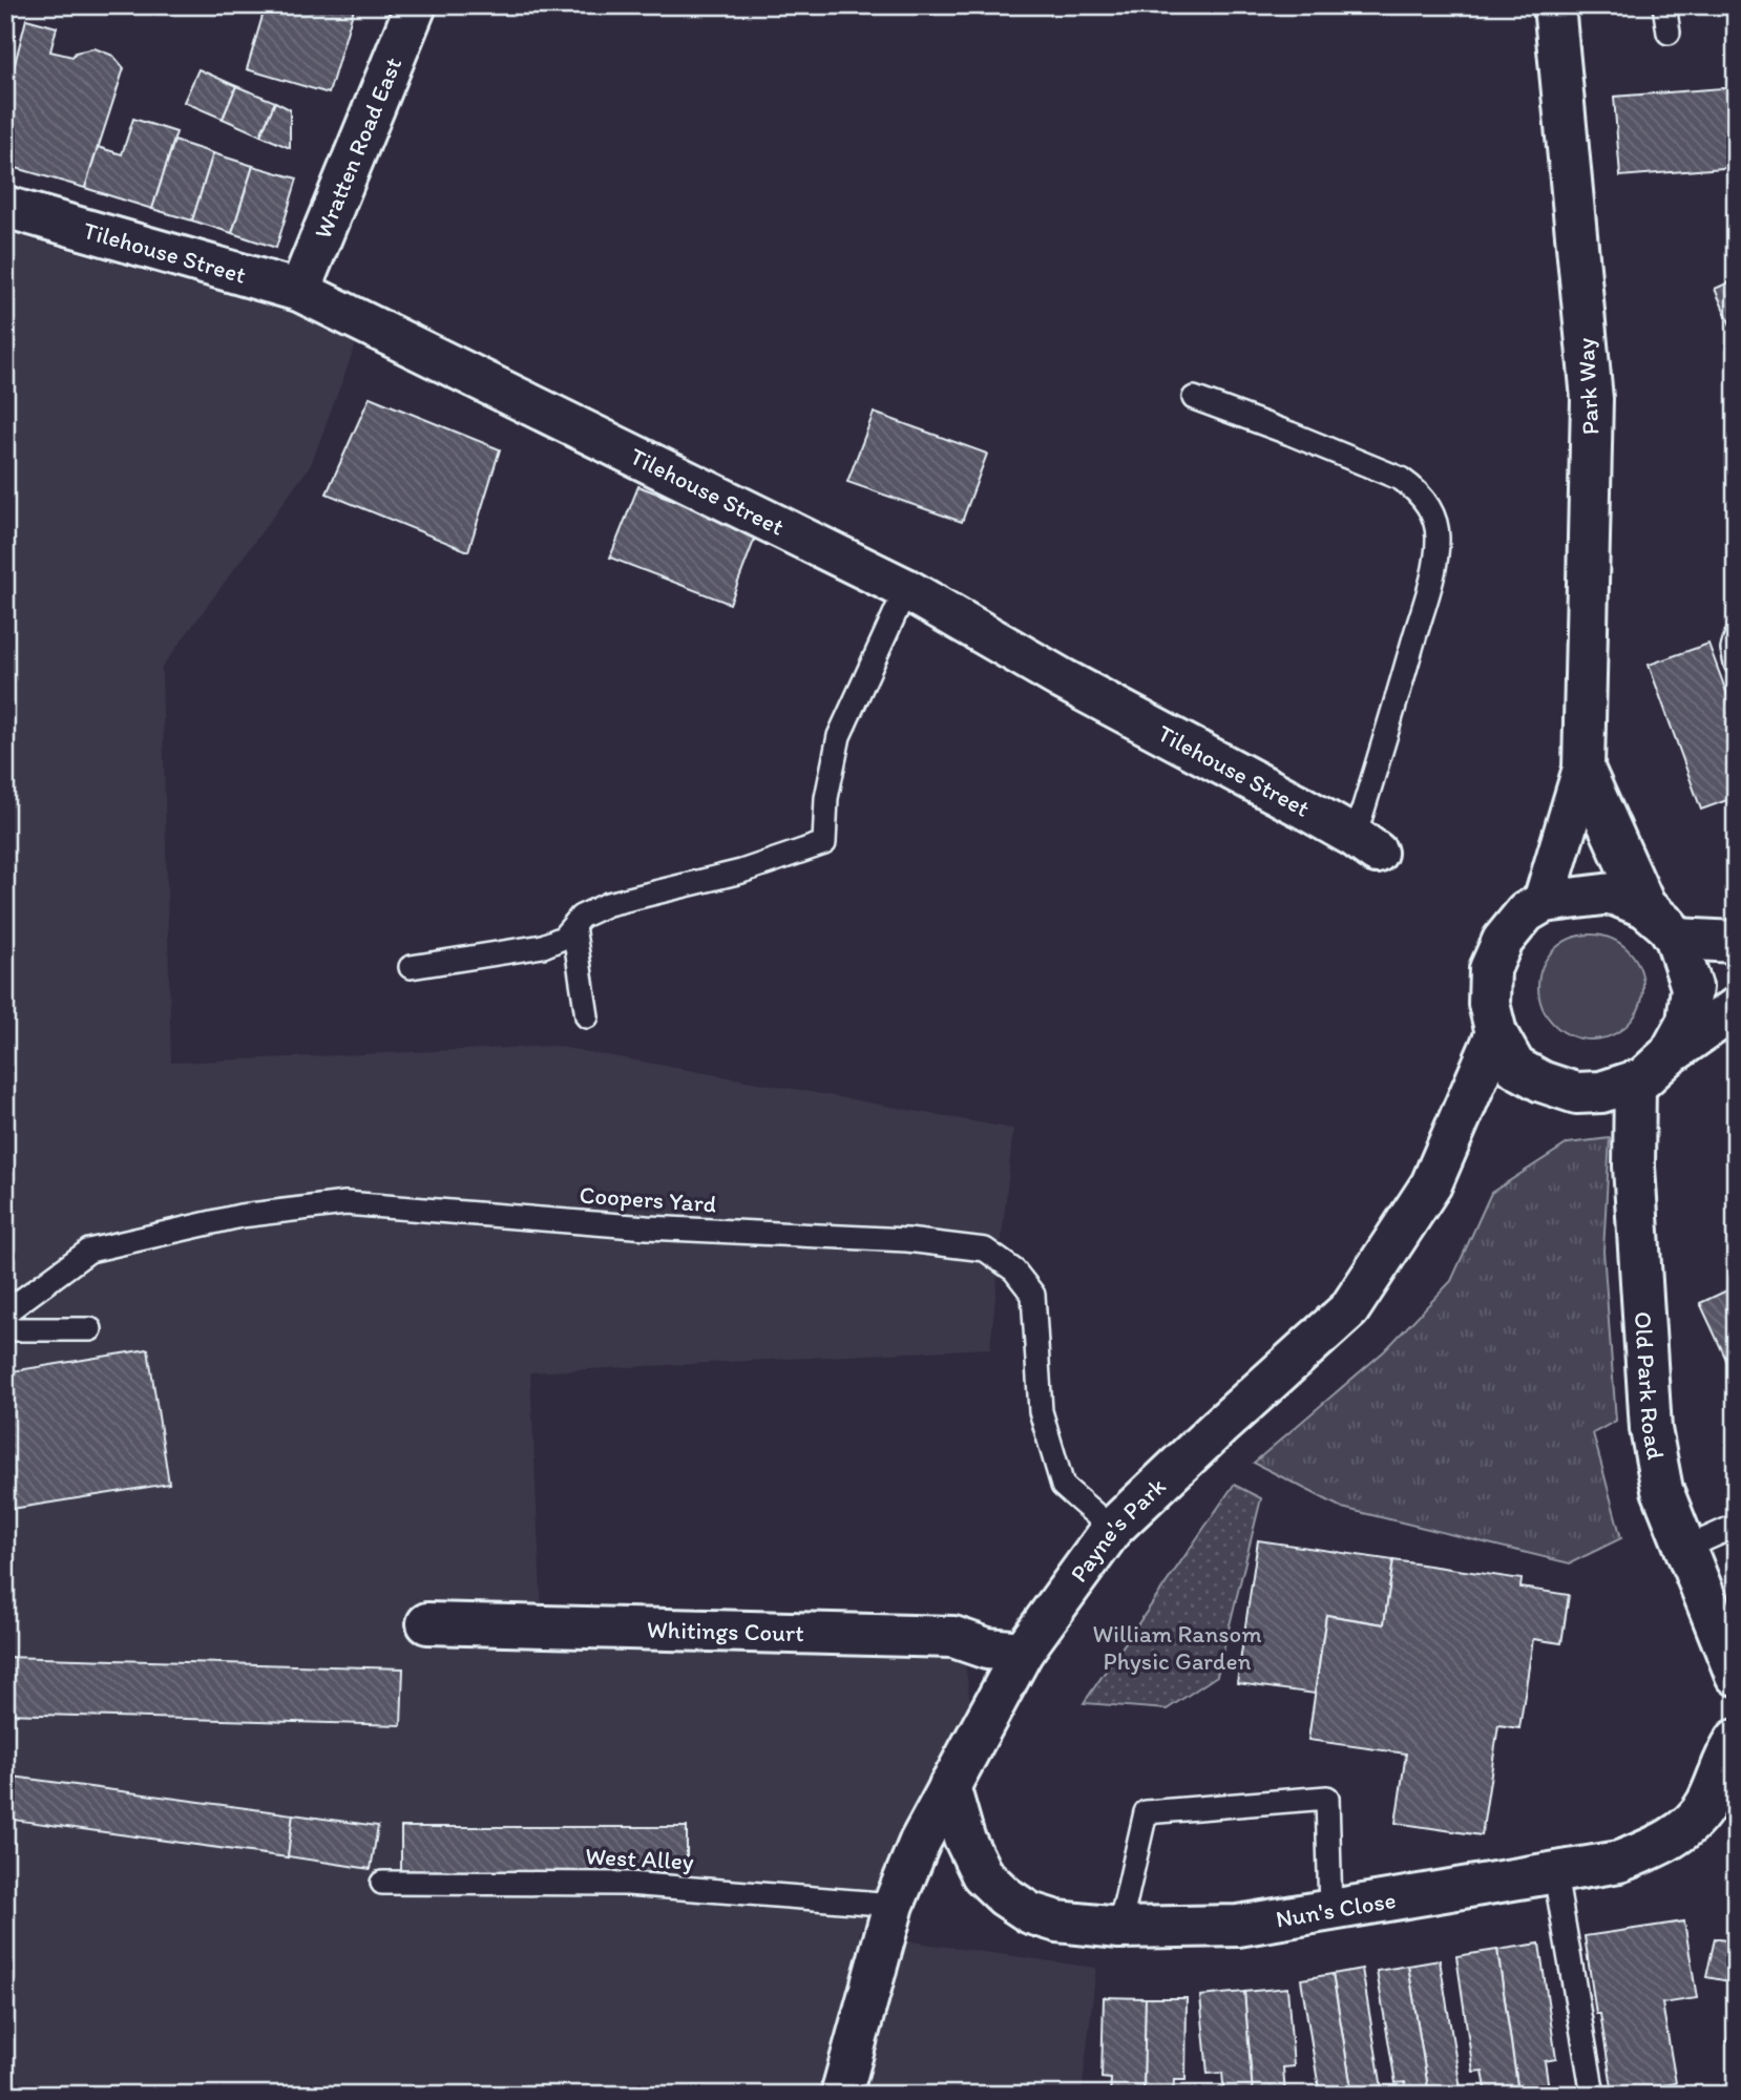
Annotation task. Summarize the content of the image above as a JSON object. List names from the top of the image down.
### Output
{
  "streets": {
    "main road": [
      "Wratten Road East",
      "Tilehouse Street",
      "Park Way",
      "Old Park Road",
      "Payne's Park",
      "Whitings Court",
      "Nun's Close"
    ],
    "lane": ["Coopers Yard", "West Alley"]
  },
  "crossings": [
    ["Wratten Road East", "Tilehouse Street"],
    ["Park Way", "Old Park Road"],
    ["Park Way", "Payne's Park"],
    ["Coopers Yard", "Payne's Park"],
    ["Old Park Road", "Payne's Park"],
    ["Payne's Park", "Whitings Court"],
    ["Payne's Park", "West Alley"],
    ["Payne's Park", "Nun's Close"]
  ],
  "parks": ["William Ransom Physic Garden"]
}
